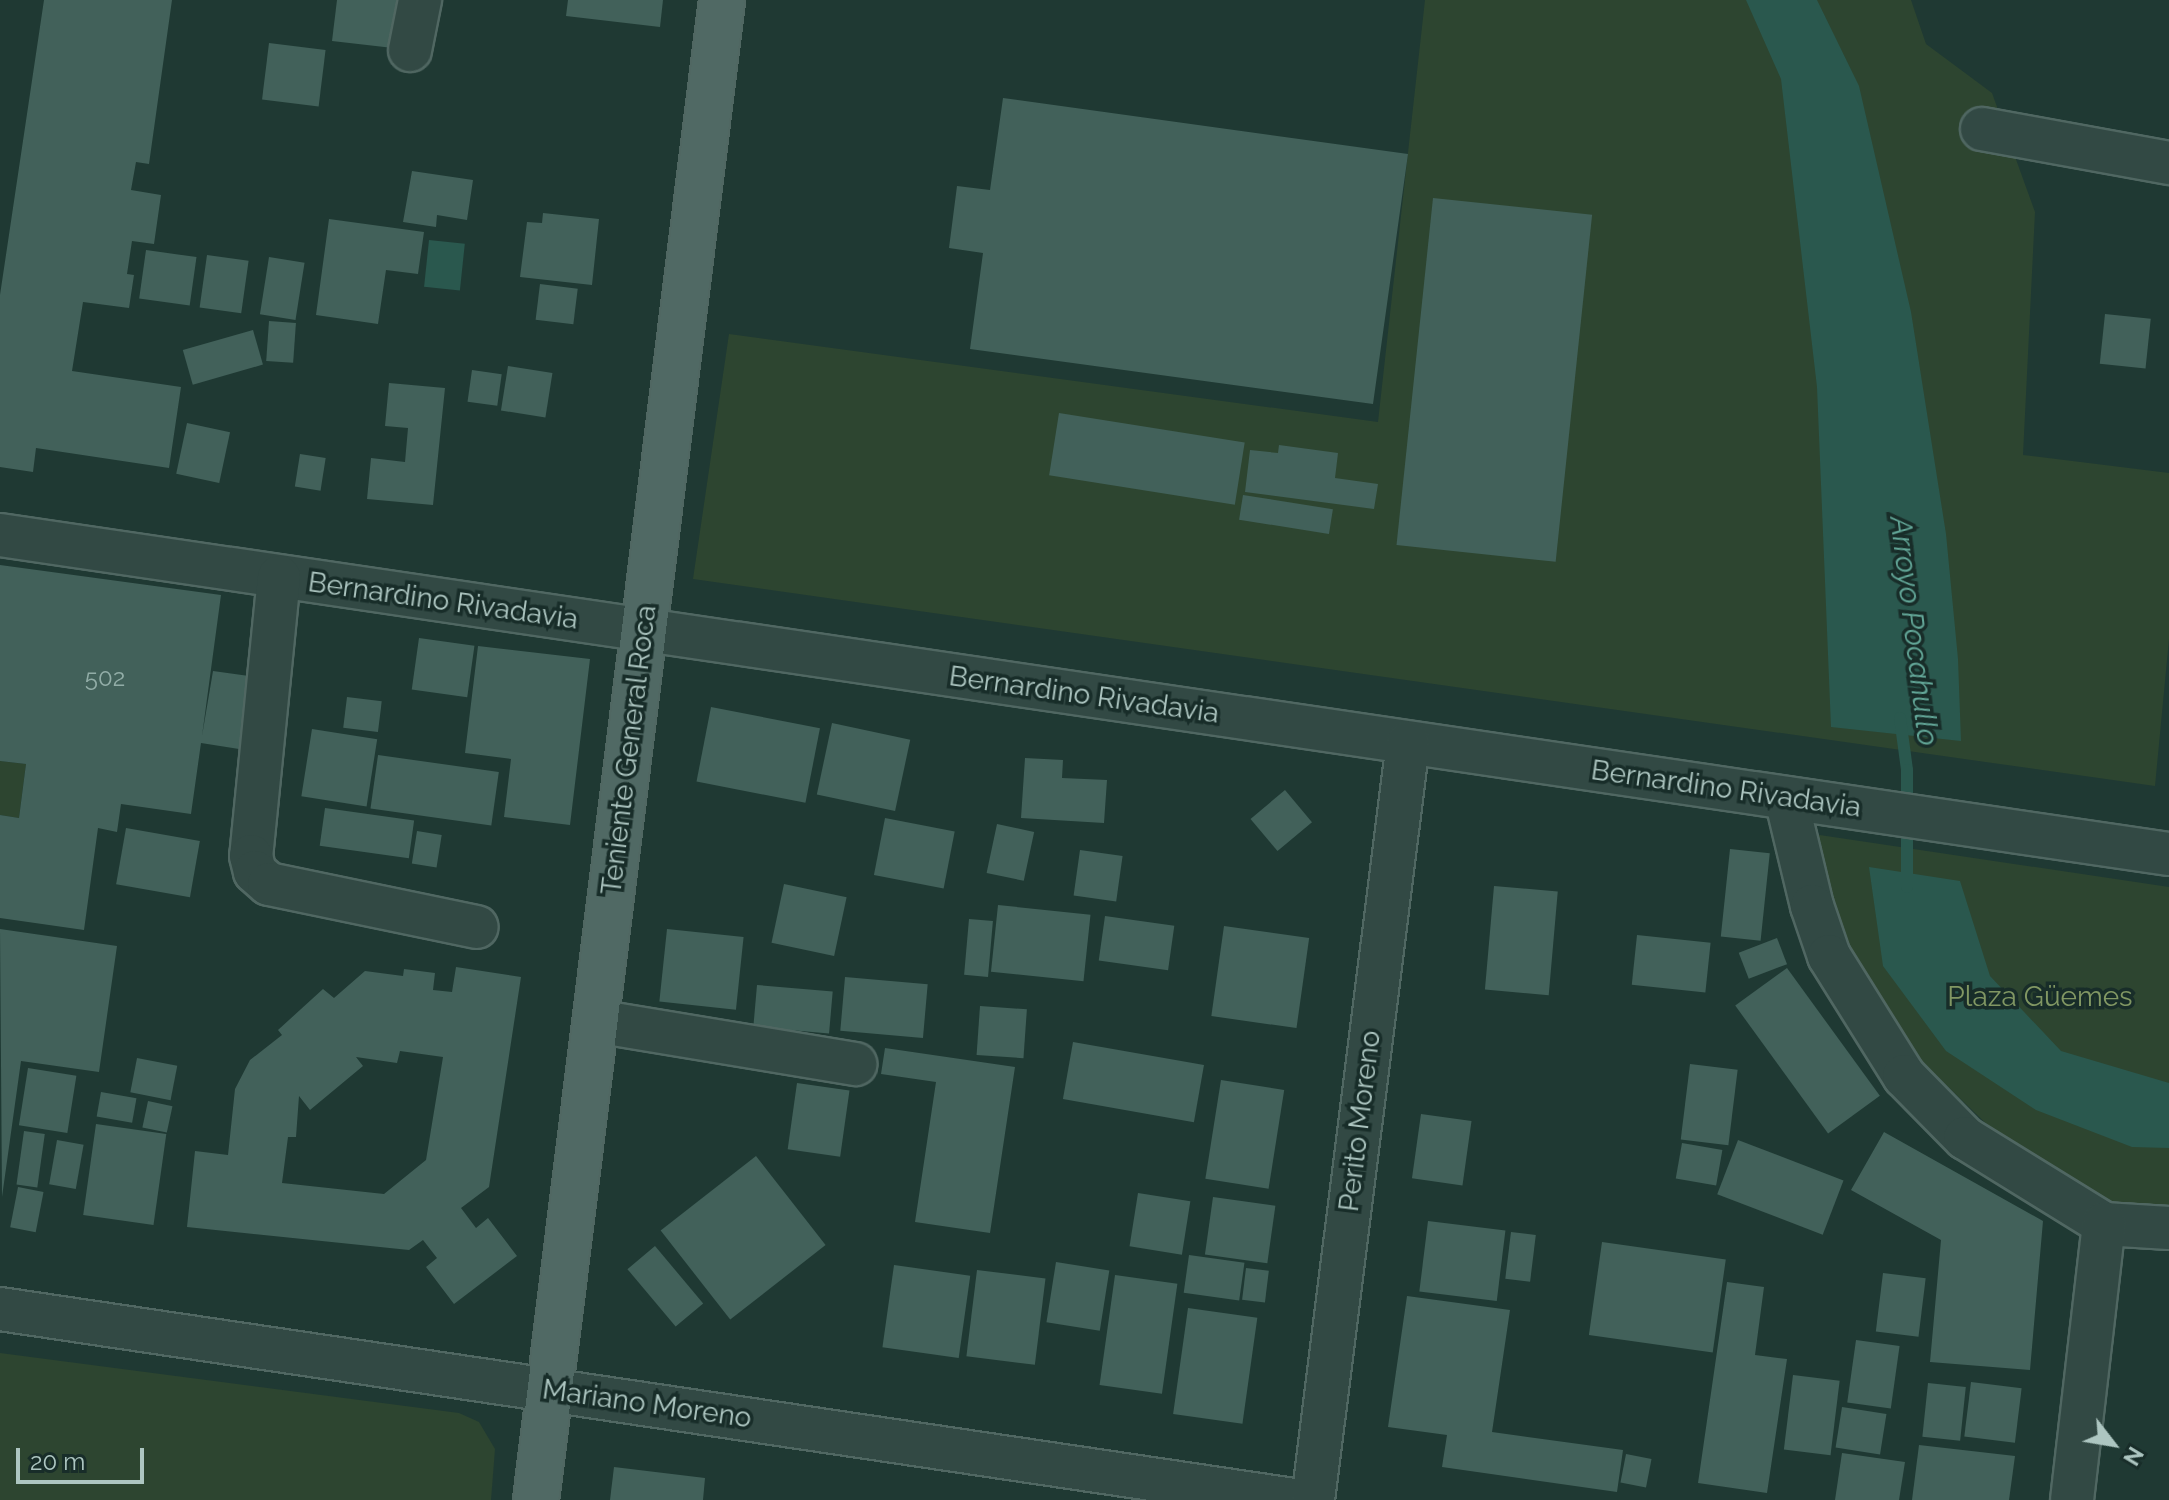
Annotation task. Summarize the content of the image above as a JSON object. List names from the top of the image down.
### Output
{
  "streets": {
    "main road": ["Teniente General Roca"],
    "street": ["Bernardino Rivadavia", "Perito Moreno", "Mariano Moreno"]
  },
  "crossings": [
    ["Bernardino Rivadavia", "Teniente General Roca"],
    ["Bernardino Rivadavia", "Perito Moreno"],
    ["Teniente General Roca", "Mariano Moreno"]
  ],
  "water": ["Arroyo Pocahullo"],
  "parks": ["Plaza Güemes"],
  "house_numbers": ["502"],
  "scale_bar": "20 m",
  "north": "bottom right"
}
